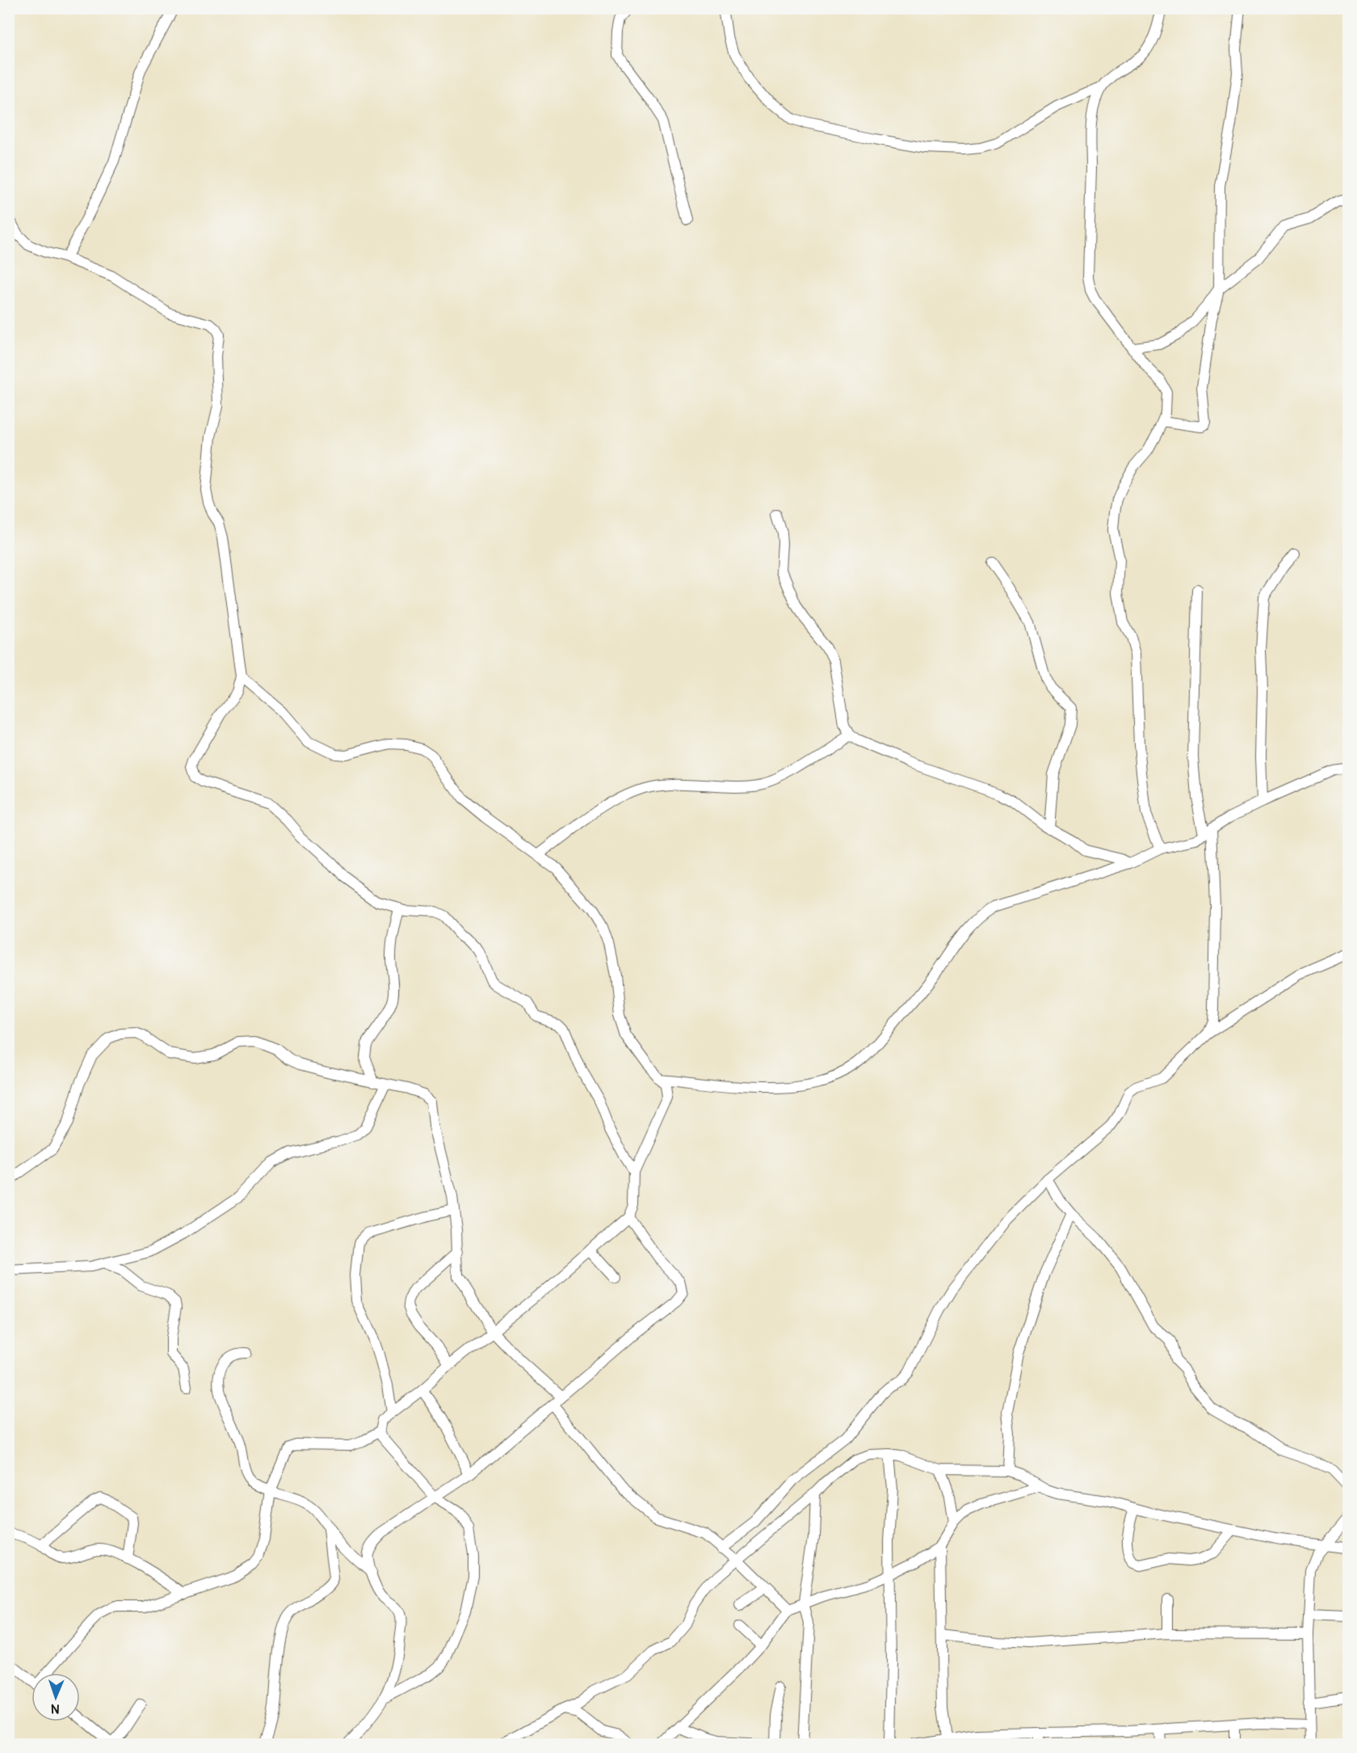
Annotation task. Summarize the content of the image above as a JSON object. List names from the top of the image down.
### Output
{
  "north": "bottom"
}
